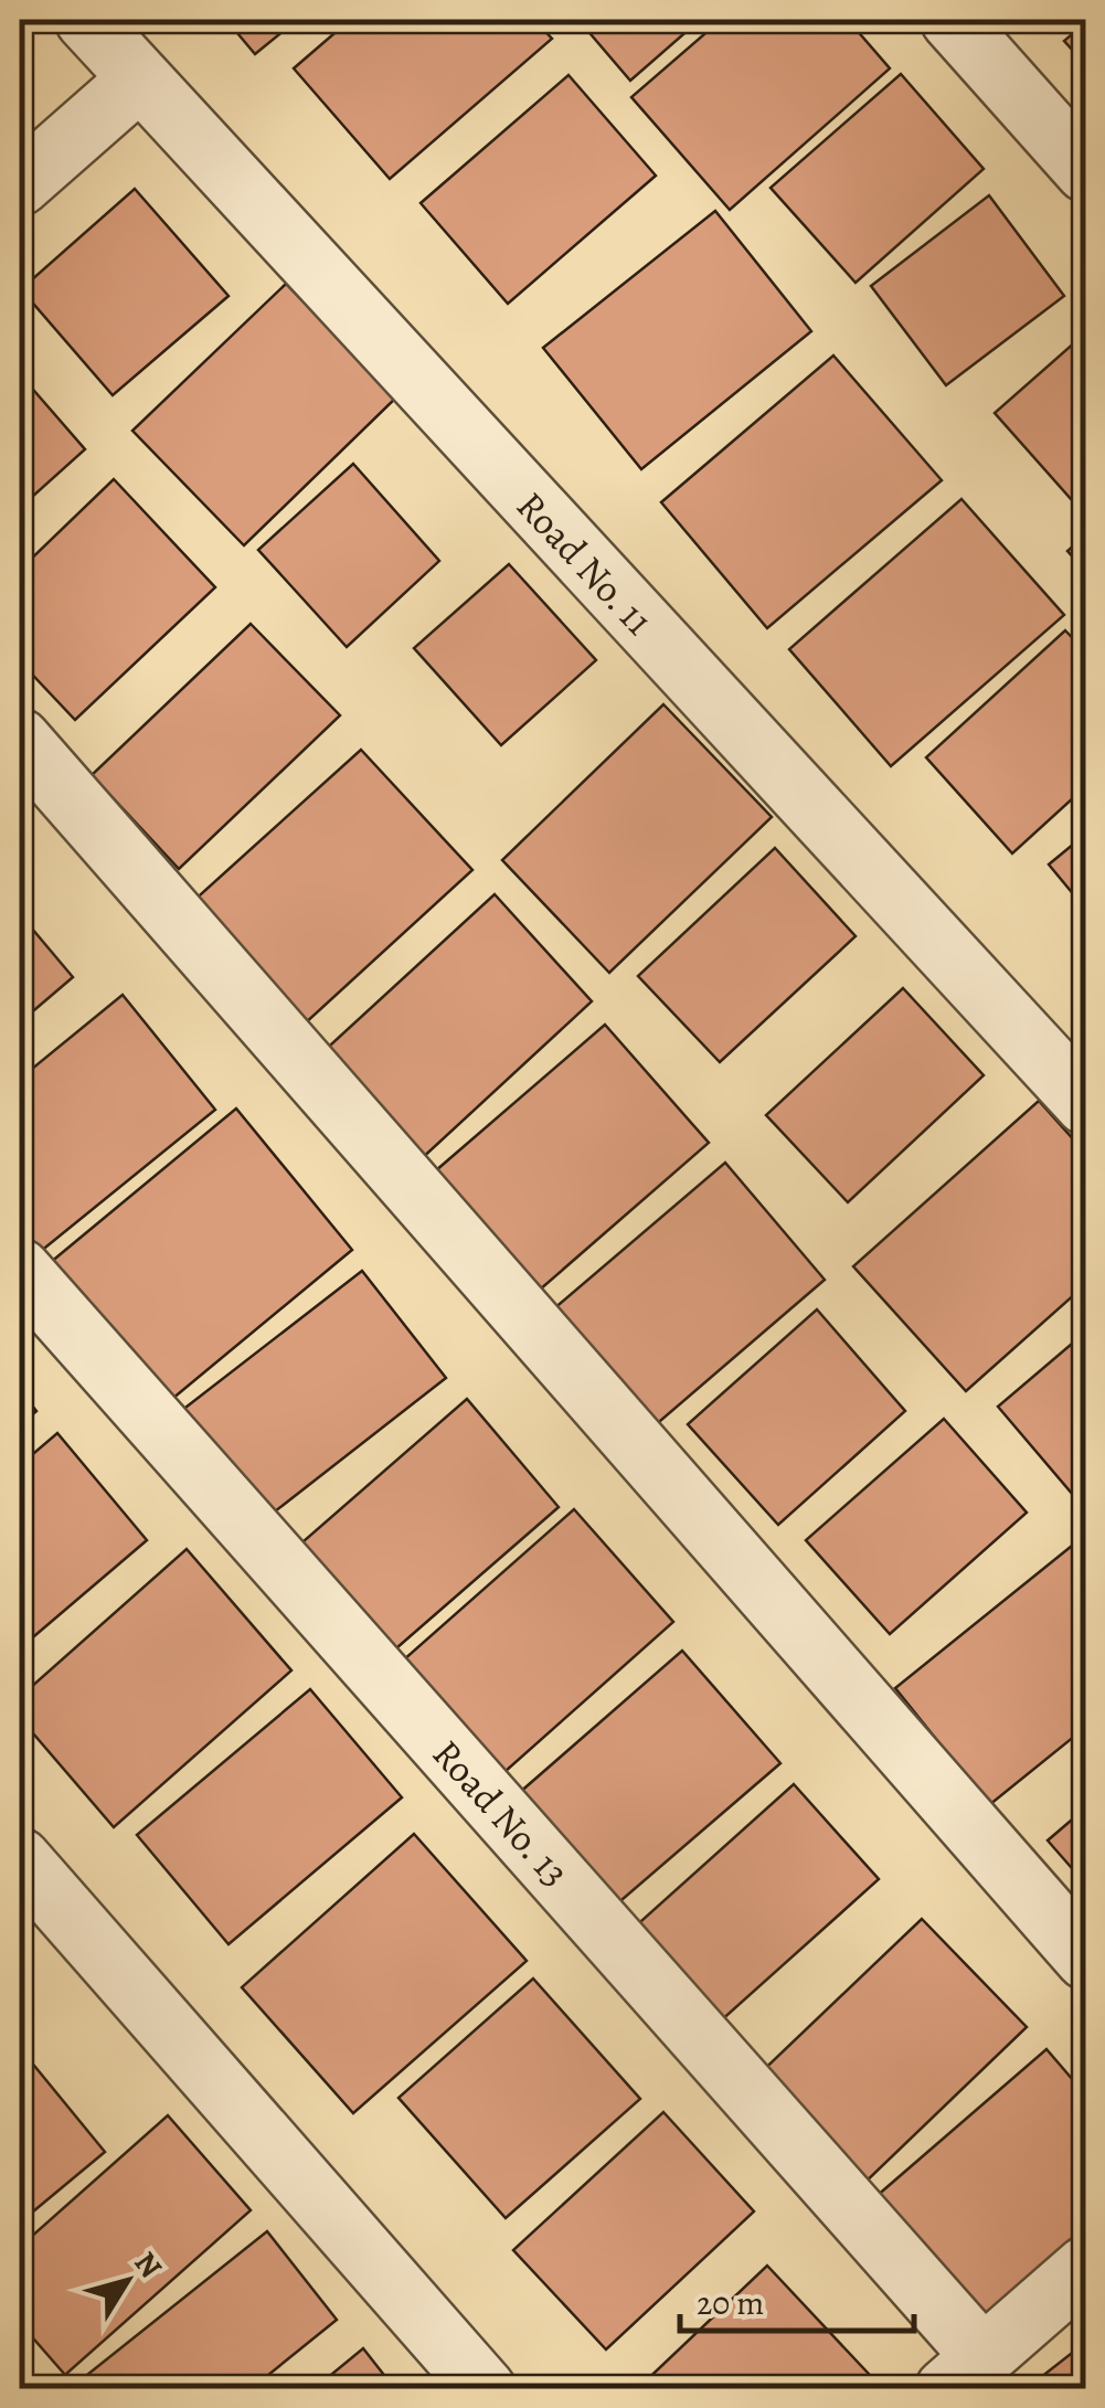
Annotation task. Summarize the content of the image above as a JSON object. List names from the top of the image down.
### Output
{
  "streets": {
    "street": ["Road No. 11", "Road No. 13"]
  },
  "scale_bar": "20 m",
  "north": "top right"
}
